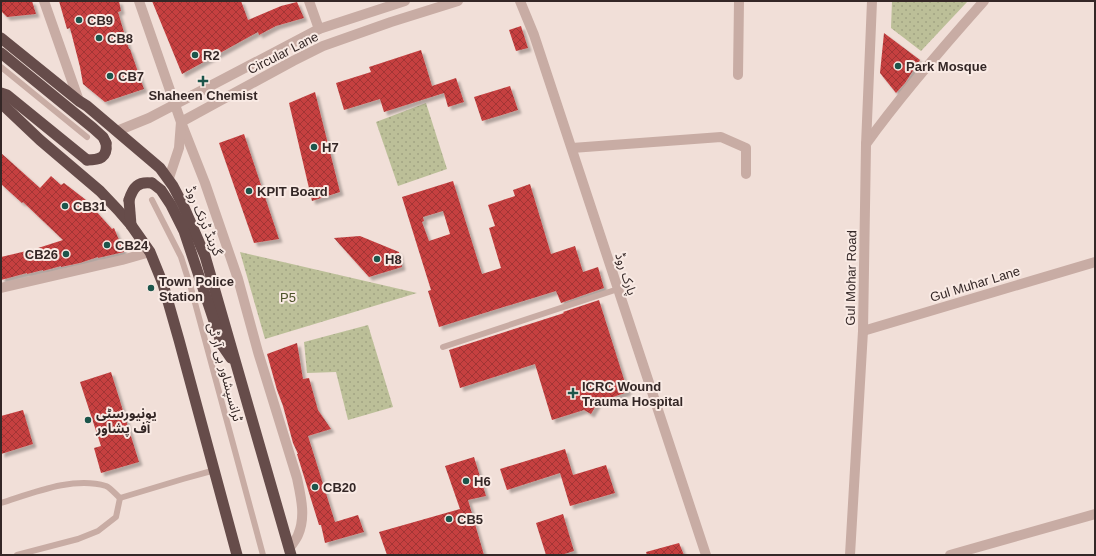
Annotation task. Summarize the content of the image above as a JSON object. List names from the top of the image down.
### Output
{
  "streets": {
    "highway": ["گرینڈ ٹرنک روڈ"],
    "street": [
      "Circular Lane",
      "پارک روڈ",
      "Gul Mohar Road",
      "Gul Muhar Lane"
    ],
    "lane": ["ٹرانسپشاور بی آر ٹی"]
  },
  "crossings": [
    ["Gul Mohar Road", "Gul Muhar Lane"]
  ],
  "parks": ["P5"],
  "places": {
    "other": [
      "CB9",
      "CB8",
      "R2",
      "Park Mosque",
      "CB7",
      "H7",
      "KPIT Board",
      "CB31",
      "CB24",
      "CB26",
      "H8",
      "Town Police Station",
      "یونیورسٹی آف پشاور",
      "H6",
      "CB20",
      "CB5"
    ],
    "health": ["Shaheen Chemist", "ICRC Wound Trauma Hospital"]
  }
}
